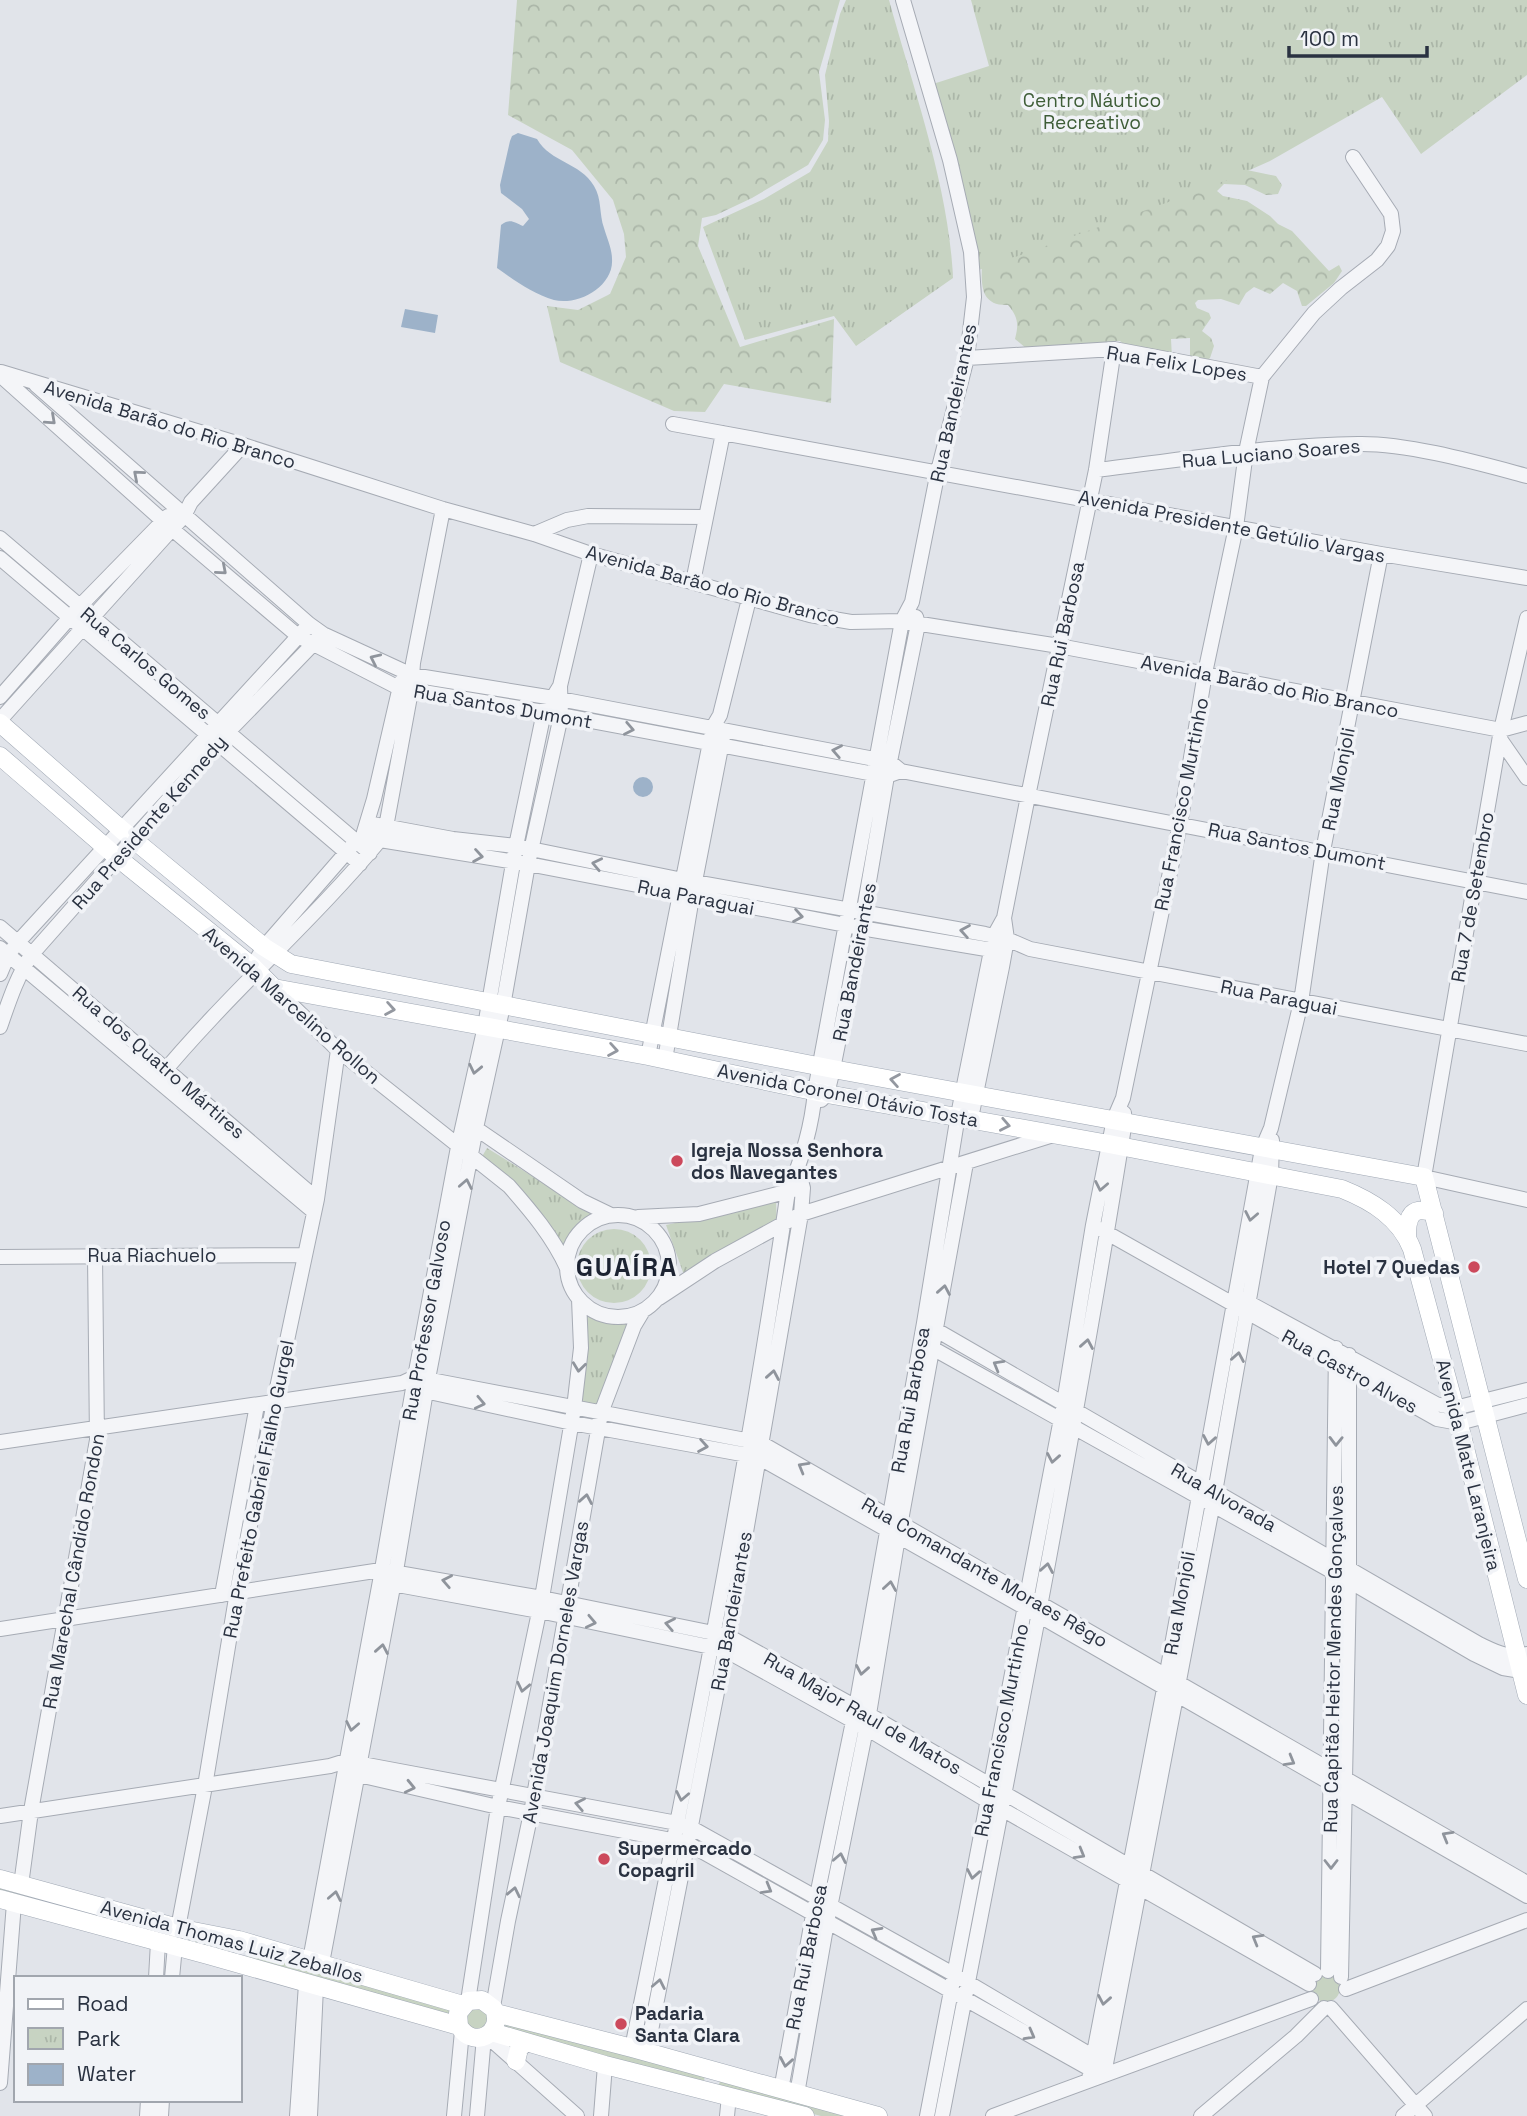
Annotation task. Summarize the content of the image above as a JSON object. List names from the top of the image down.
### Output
{
  "streets": {
    "main road": [
      "Avenida Marcelino Rollon",
      "Avenida Coronel Otávio Tosta",
      "Avenida Mate Laranjeira",
      "Avenida Joaquim Dorneles Vargas",
      "Avenida Thomas Luiz Zeballos"
    ],
    "street": [
      "Rua Felix Lopes",
      "Rua Bandeirantes",
      "Avenida Barão do Rio Branco",
      "Rua Luciano Soares",
      "Avenida Presidente Getúlio Vargas",
      "Rua Rui Barbosa",
      "Rua Carlos Gomes",
      "Rua Santos Dumont",
      "Rua Monjoli",
      "Rua Francisco Murtinho",
      "Rua Presidente Kennedy",
      "Rua Paraguai",
      "Rua 7 de Setembro",
      "Rua dos Quatro Mártires",
      "Rua Riachuelo",
      "Rua Professor Galvoso",
      "Rua Castro Alves",
      "Rua Prefeito Gabriel Fialho Gurgel",
      "Rua Alvorada",
      "Rua Marechal Cândido Rondon",
      "Rua Comandante Moraes Rêgo",
      "Rua Capitão Heitor Mendes Gonçalves",
      "Rua Major Raul de Matos"
    ]
  },
  "crossings": [
    ["Rua Felix Lopes", "Rua Bandeirantes"],
    ["Rua Felix Lopes", "Rua Rui Barbosa"],
    ["Rua Felix Lopes", "Rua Francisco Murtinho"],
    ["Rua Bandeirantes", "Avenida Barão do Rio Branco"],
    ["Rua Bandeirantes", "Avenida Presidente Getúlio Vargas"],
    ["Rua Bandeirantes", "Rua Santos Dumont"],
    ["Rua Bandeirantes", "Rua Paraguai"],
    ["Rua Bandeirantes", "Avenida Coronel Otávio Tosta"],
    ["Rua Bandeirantes", "Rua Comandante Moraes Rêgo"],
    ["Rua Bandeirantes", "Rua Major Raul de Matos"],
    ["Rua Bandeirantes", "Avenida Thomas Luiz Zeballos"],
    ["Avenida Barão do Rio Branco", "Rua Rui Barbosa"],
    ["Avenida Barão do Rio Branco", "Rua Santos Dumont"],
    ["Avenida Barão do Rio Branco", "Rua Monjoli"],
    ["Avenida Barão do Rio Branco", "Rua Francisco Murtinho"],
    ["Avenida Barão do Rio Branco", "Rua 7 de Setembro"],
    ["Avenida Barão do Rio Branco", "Rua Professor Galvoso"],
    ["Rua Luciano Soares", "Rua Rui Barbosa"],
    ["Rua Luciano Soares", "Rua Francisco Murtinho"],
    ["Avenida Presidente Getúlio Vargas", "Rua Rui Barbosa"],
    ["Avenida Presidente Getúlio Vargas", "Rua Monjoli"],
    ["Avenida Presidente Getúlio Vargas", "Rua Francisco Murtinho"],
    ["Rua Rui Barbosa", "Rua Santos Dumont"],
    ["Rua Rui Barbosa", "Rua Paraguai"],
    ["Rua Rui Barbosa", "Avenida Coronel Otávio Tosta"],
    ["Rua Rui Barbosa", "Rua Alvorada"],
    ["Rua Rui Barbosa", "Rua Comandante Moraes Rêgo"],
    ["Rua Rui Barbosa", "Rua Major Raul de Matos"],
    ["Rua Rui Barbosa", "Avenida Thomas Luiz Zeballos"],
    ["Rua Carlos Gomes", "Rua Presidente Kennedy"],
    ["Rua Carlos Gomes", "Rua Paraguai"],
    ["Rua Santos Dumont", "Rua Monjoli"],
    ["Rua Santos Dumont", "Rua Francisco Murtinho"],
    ["Rua Santos Dumont", "Rua Presidente Kennedy"],
    ["Rua Santos Dumont", "Rua 7 de Setembro"],
    ["Rua Santos Dumont", "Rua Professor Galvoso"],
    ["Rua Monjoli", "Rua Paraguai"],
    ["Rua Monjoli", "Avenida Coronel Otávio Tosta"],
    ["Rua Monjoli", "Rua Castro Alves"],
    ["Rua Monjoli", "Rua Alvorada"],
    ["Rua Monjoli", "Rua Comandante Moraes Rêgo"],
    ["Rua Monjoli", "Rua Major Raul de Matos"],
    ["Rua Francisco Murtinho", "Rua Paraguai"],
    ["Rua Francisco Murtinho", "Avenida Coronel Otávio Tosta"],
    ["Rua Francisco Murtinho", "Rua Castro Alves"],
    ["Rua Francisco Murtinho", "Rua Alvorada"],
    ["Rua Francisco Murtinho", "Rua Comandante Moraes Rêgo"],
    ["Rua Francisco Murtinho", "Rua Major Raul de Matos"],
    ["Rua Presidente Kennedy", "Avenida Marcelino Rollon"],
    ["Rua Presidente Kennedy", "Rua dos Quatro Mártires"],
    ["Rua Paraguai", "Rua 7 de Setembro"],
    ["Rua Paraguai", "Rua Professor Galvoso"],
    ["Rua 7 de Setembro", "Avenida Coronel Otávio Tosta"],
    ["Rua 7 de Setembro", "Avenida Mate Laranjeira"],
    ["Avenida Marcelino Rollon", "Avenida Coronel Otávio Tosta"],
    ["Avenida Marcelino Rollon", "Rua Professor Galvoso"],
    ["Avenida Marcelino Rollon", "Rua Prefeito Gabriel Fialho Gurgel"],
    ["Avenida Marcelino Rollon", "Avenida Joaquim Dorneles Vargas"],
    ["Rua dos Quatro Mártires", "Rua Prefeito Gabriel Fialho Gurgel"],
    ["Avenida Coronel Otávio Tosta", "Rua Professor Galvoso"],
    ["Avenida Coronel Otávio Tosta", "Avenida Mate Laranjeira"],
    ["Rua Riachuelo", "Rua Prefeito Gabriel Fialho Gurgel"],
    ["Rua Riachuelo", "Rua Marechal Cândido Rondon"],
    ["Rua Professor Galvoso", "Rua Comandante Moraes Rêgo"],
    ["Rua Professor Galvoso", "Rua Major Raul de Matos"],
    ["Rua Professor Galvoso", "Avenida Thomas Luiz Zeballos"],
    ["Rua Castro Alves", "Avenida Mate Laranjeira"],
    ["Rua Castro Alves", "Rua Capitão Heitor Mendes Gonçalves"],
    ["Avenida Mate Laranjeira", "Rua Alvorada"],
    ["Rua Prefeito Gabriel Fialho Gurgel", "Rua Comandante Moraes Rêgo"],
    ["Rua Prefeito Gabriel Fialho Gurgel", "Rua Major Raul de Matos"],
    ["Rua Prefeito Gabriel Fialho Gurgel", "Avenida Thomas Luiz Zeballos"],
    ["Rua Alvorada", "Rua Capitão Heitor Mendes Gonçalves"],
    ["Rua Marechal Cândido Rondon", "Rua Comandante Moraes Rêgo"],
    ["Rua Marechal Cândido Rondon", "Rua Major Raul de Matos"],
    ["Rua Marechal Cândido Rondon", "Avenida Thomas Luiz Zeballos"],
    ["Rua Comandante Moraes Rêgo", "Rua Capitão Heitor Mendes Gonçalves"],
    ["Rua Comandante Moraes Rêgo", "Avenida Joaquim Dorneles Vargas"],
    ["Rua Capitão Heitor Mendes Gonçalves", "Rua Major Raul de Matos"],
    ["Avenida Joaquim Dorneles Vargas", "Rua Major Raul de Matos"],
    ["Avenida Joaquim Dorneles Vargas", "Avenida Thomas Luiz Zeballos"]
  ],
  "districts": ["GUAÍRA"],
  "parks": ["Centro Náutico Recreativo"],
  "places": [
    "Igreja Nossa Senhora dos Navegantes",
    "Hotel 7 Quedas",
    "Supermercado Copagril",
    "Padaria Santa Clara"
  ],
  "legend": ["Road", "Park", "Water"],
  "scale_bar": "100 m"
}
